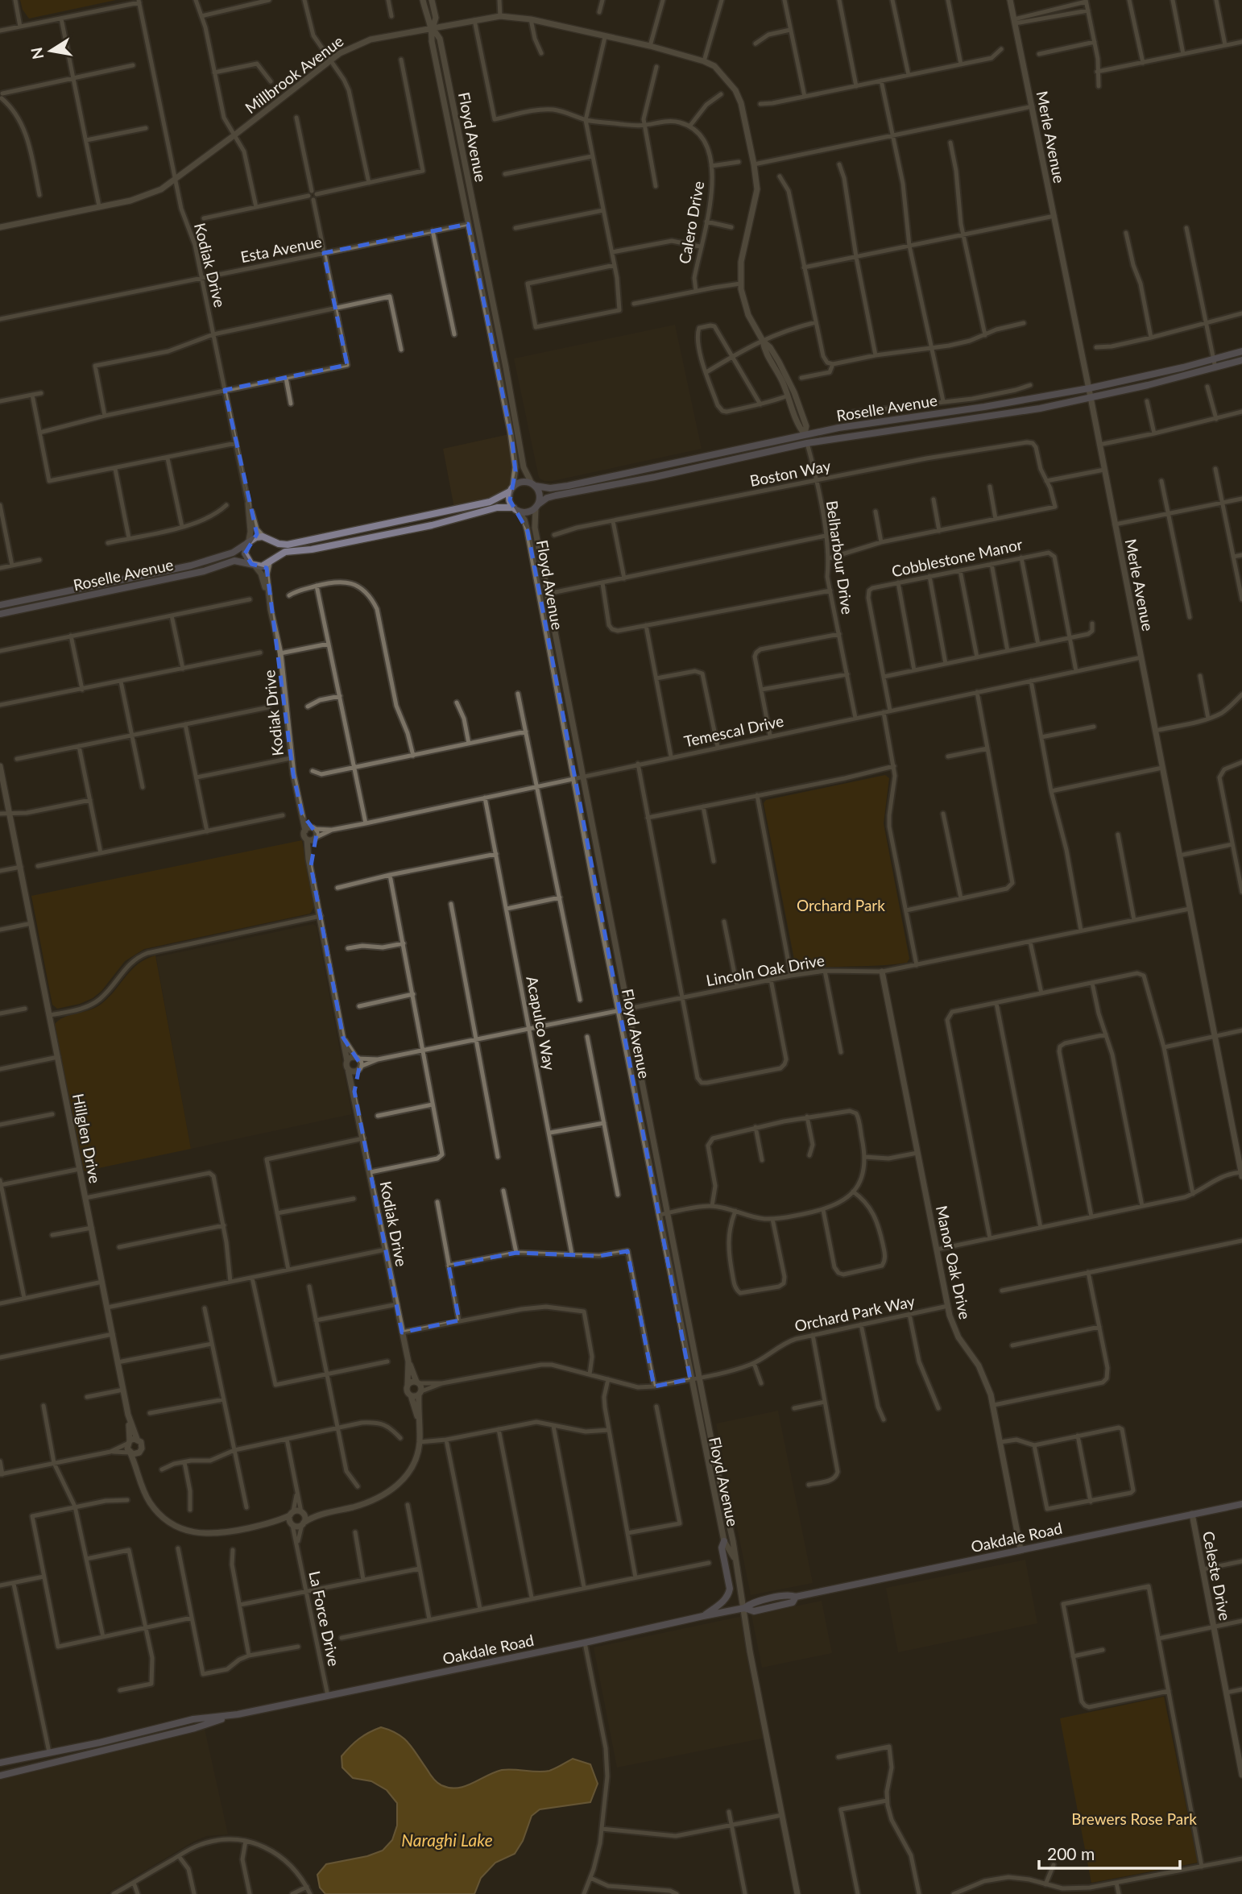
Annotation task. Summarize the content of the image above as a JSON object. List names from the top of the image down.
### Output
{
  "streets": {
    "main road": ["Roselle Avenue", "Oakdale Road"],
    "street": [
      "Millbrook Avenue",
      "Floyd Avenue",
      "Merle Avenue",
      "Calero Drive",
      "Esta Avenue",
      "Kodiak Drive",
      "Boston Way",
      "Belharbour Drive",
      "Cobblestone Manor",
      "Temescal Drive",
      "Lincoln Oak Drive",
      "Acapulco Way",
      "Hillglen Drive",
      "Manor Oak Drive",
      "Orchard Park Way",
      "Celeste Drive",
      "La Force Drive"
    ]
  },
  "crossings": [
    ["Millbrook Avenue", "Floyd Avenue"],
    ["Millbrook Avenue", "Kodiak Drive"],
    ["Millbrook Avenue", "Belharbour Drive"],
    ["Floyd Avenue", "Esta Avenue"],
    ["Floyd Avenue", "Roselle Avenue"],
    ["Floyd Avenue", "Temescal Drive"],
    ["Floyd Avenue", "Lincoln Oak Drive"],
    ["Floyd Avenue", "Orchard Park Way"],
    ["Floyd Avenue", "Oakdale Road"],
    ["Merle Avenue", "Roselle Avenue"],
    ["Merle Avenue", "Temescal Drive"],
    ["Merle Avenue", "Lincoln Oak Drive"],
    ["Esta Avenue", "Kodiak Drive"],
    ["Kodiak Drive", "Roselle Avenue"],
    ["Kodiak Drive", "Temescal Drive"],
    ["Kodiak Drive", "Lincoln Oak Drive"],
    ["Kodiak Drive", "Orchard Park Way"],
    ["Roselle Avenue", "Belharbour Drive"],
    ["Boston Way", "Belharbour Drive"],
    ["Belharbour Drive", "Temescal Drive"],
    ["Cobblestone Manor", "Temescal Drive"],
    ["Temescal Drive", "Acapulco Way"],
    ["Lincoln Oak Drive", "Acapulco Way"],
    ["Lincoln Oak Drive", "Manor Oak Drive"],
    ["Hillglen Drive", "La Force Drive"],
    ["Manor Oak Drive", "Orchard Park Way"],
    ["Manor Oak Drive", "Oakdale Road"],
    ["Oakdale Road", "Celeste Drive"],
    ["Oakdale Road", "La Force Drive"]
  ],
  "water": ["Naraghi Lake"],
  "parks": ["Orchard Park", "Brewers Rose Park"],
  "scale_bar": "200 m",
  "north": "left"
}
